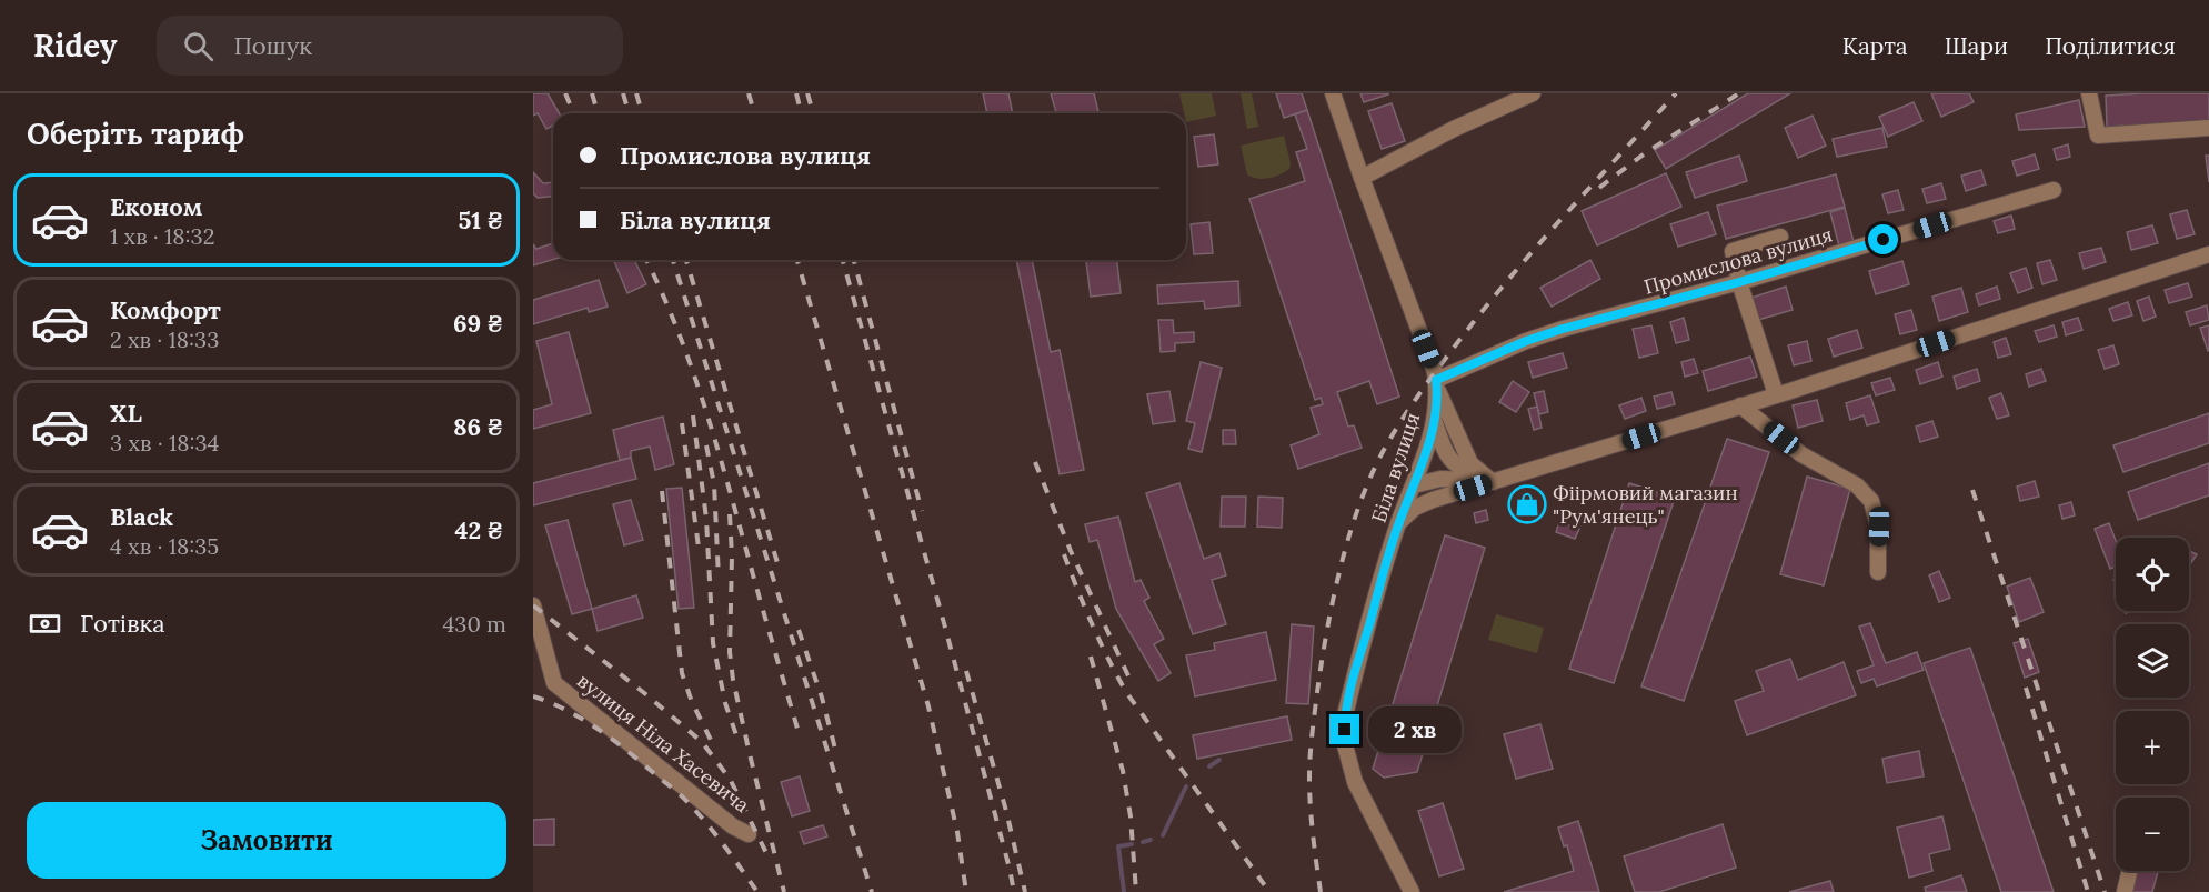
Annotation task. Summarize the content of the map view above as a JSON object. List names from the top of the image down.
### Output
{
  "streets": {
    "street": ["Промислова вулиця", "Біла вулиця", "вулиця Ніла Хасевича"]
  },
  "crossings": [
    ["Промислова вулиця", "Біла вулиця"]
  ],
  "places": {
    "shop": ["Фіірмовий магазин \"Рум'янець\""]
  },
  "page": {
    "header": "Ridey",
    "search": "Пошук",
    "nav": ["Карта", "Шари", "Поділитися"],
    "heading": "Оберіть тариф",
    "banner": ["Промислова вулиця", "Біла вулиця"],
    "list": [
      {
        "name": "Економ",
        "note": "1 хв · 18:32",
        "value": "51 ₴"
      },
      {
        "name": "Комфорт",
        "note": "2 хв · 18:33",
        "value": "69 ₴"
      },
      {
        "name": "XL",
        "note": "3 хв · 18:34",
        "value": "86 ₴"
      },
      {
        "name": "Black",
        "note": "4 хв · 18:35",
        "value": "42 ₴"
      }
    ],
    "map_buttons": ["+", "−"],
    "pay": ["Готівка", "430 m"],
    "bubble": "2 хв",
    "buttons": "Замовити"
  }
}
